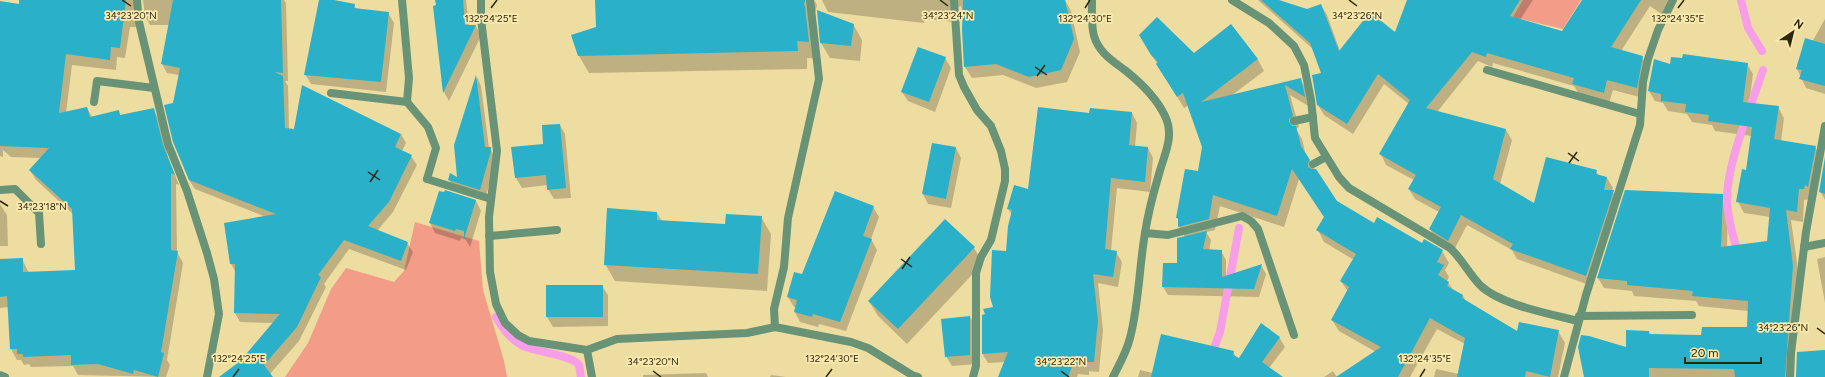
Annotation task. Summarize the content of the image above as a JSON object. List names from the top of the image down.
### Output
{
  "scale_bar": "20 m",
  "north": "top right",
  "coordinates": [
    "34°23'20\"N",
    "34°23'24\"N",
    "34°23'26\"N",
    "132°24'25\"E",
    "132°24'30\"E",
    "132°24'35\"E",
    "34°23'18\"N",
    "34°23'22\"N"
  ]
}
